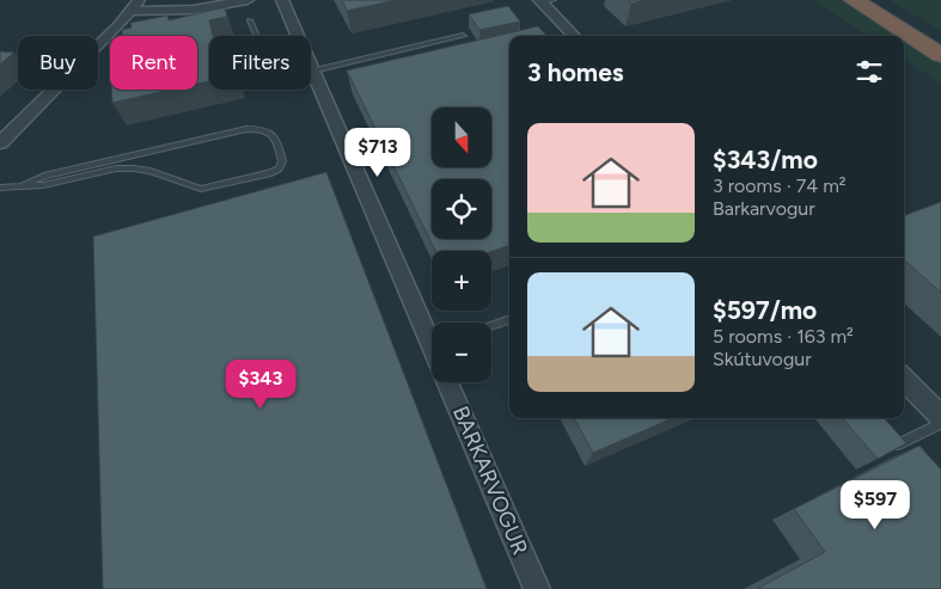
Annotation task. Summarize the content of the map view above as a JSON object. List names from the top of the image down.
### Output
{
  "streets": {
    "street": ["BARKARVOGUR"]
  },
  "north": "bottom",
  "page": {
    "chip": ["Buy", "Rent", "Filters"],
    "heading": "3 homes",
    "map_buttons": ["+", "−"],
    "list": [
      {
        "name": "$343/mo",
        "note": "3 rooms · 74 m² · Barkarvogur"
      },
      {
        "name": "$597/mo",
        "note": "5 rooms · 163 m² · Skútuvogur"
      }
    ],
    "price": ["$713", "$343", "$597"]
  }
}
